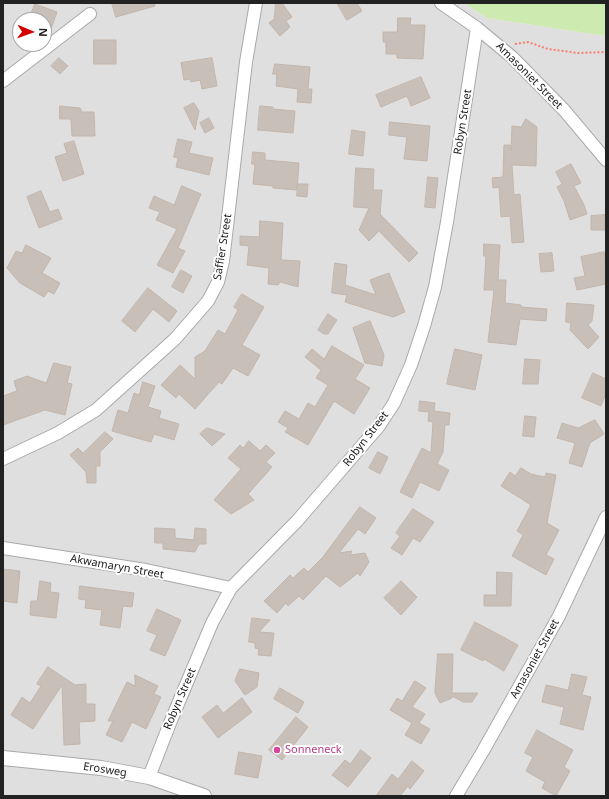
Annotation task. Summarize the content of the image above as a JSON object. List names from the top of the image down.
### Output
{
  "streets": {
    "street": [
      "Amasoniet Street",
      "Robyn Street",
      "Saffier Street",
      "Akwamaryn Street",
      "Erosweg"
    ]
  },
  "crossings": [
    ["Amasoniet Street", "Robyn Street"],
    ["Robyn Street", "Akwamaryn Street"],
    ["Robyn Street", "Erosweg"]
  ],
  "places": ["Sonneneck"],
  "north": "right"
}
